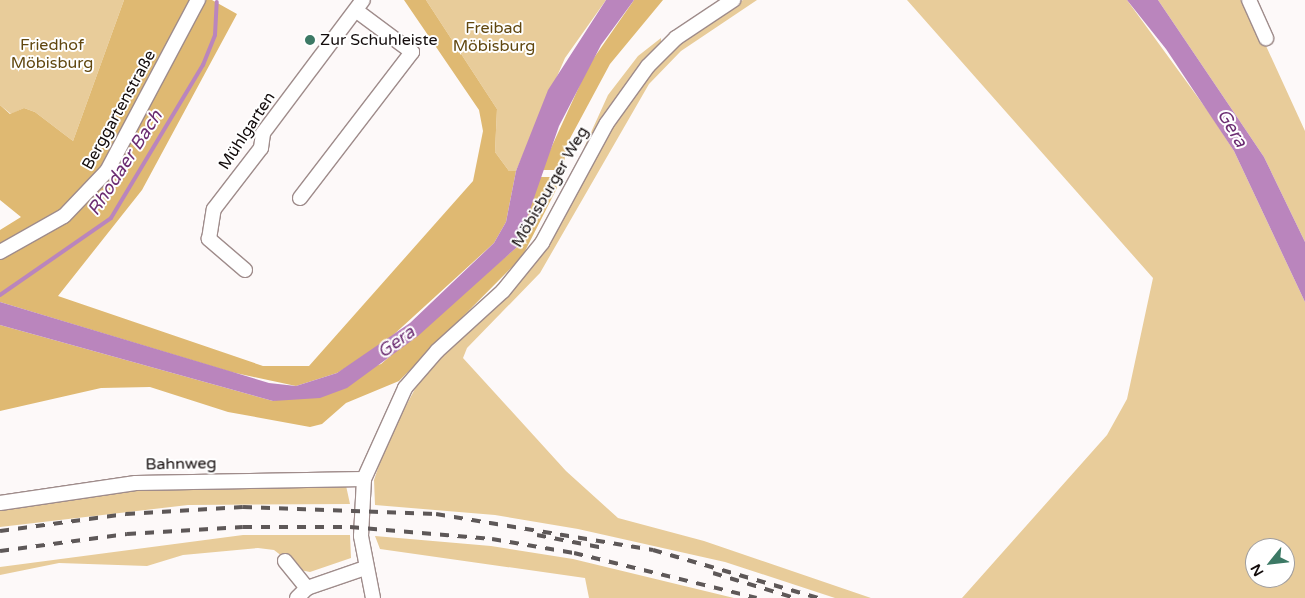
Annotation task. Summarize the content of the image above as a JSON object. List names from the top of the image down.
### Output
{
  "streets": {
    "street": [
      "Berggartenstraße",
      "Mühlgarten",
      "Möbisburger Weg",
      "Bahnweg"
    ]
  },
  "crossings": [
    ["Möbisburger Weg", "Bahnweg"]
  ],
  "water": ["Gera", "Rhodaer Bach"],
  "parks": ["Freibad Möbisburg", "Friedhof Möbisburg"],
  "places": ["Zur Schuhleiste"],
  "north": "bottom left"
}
